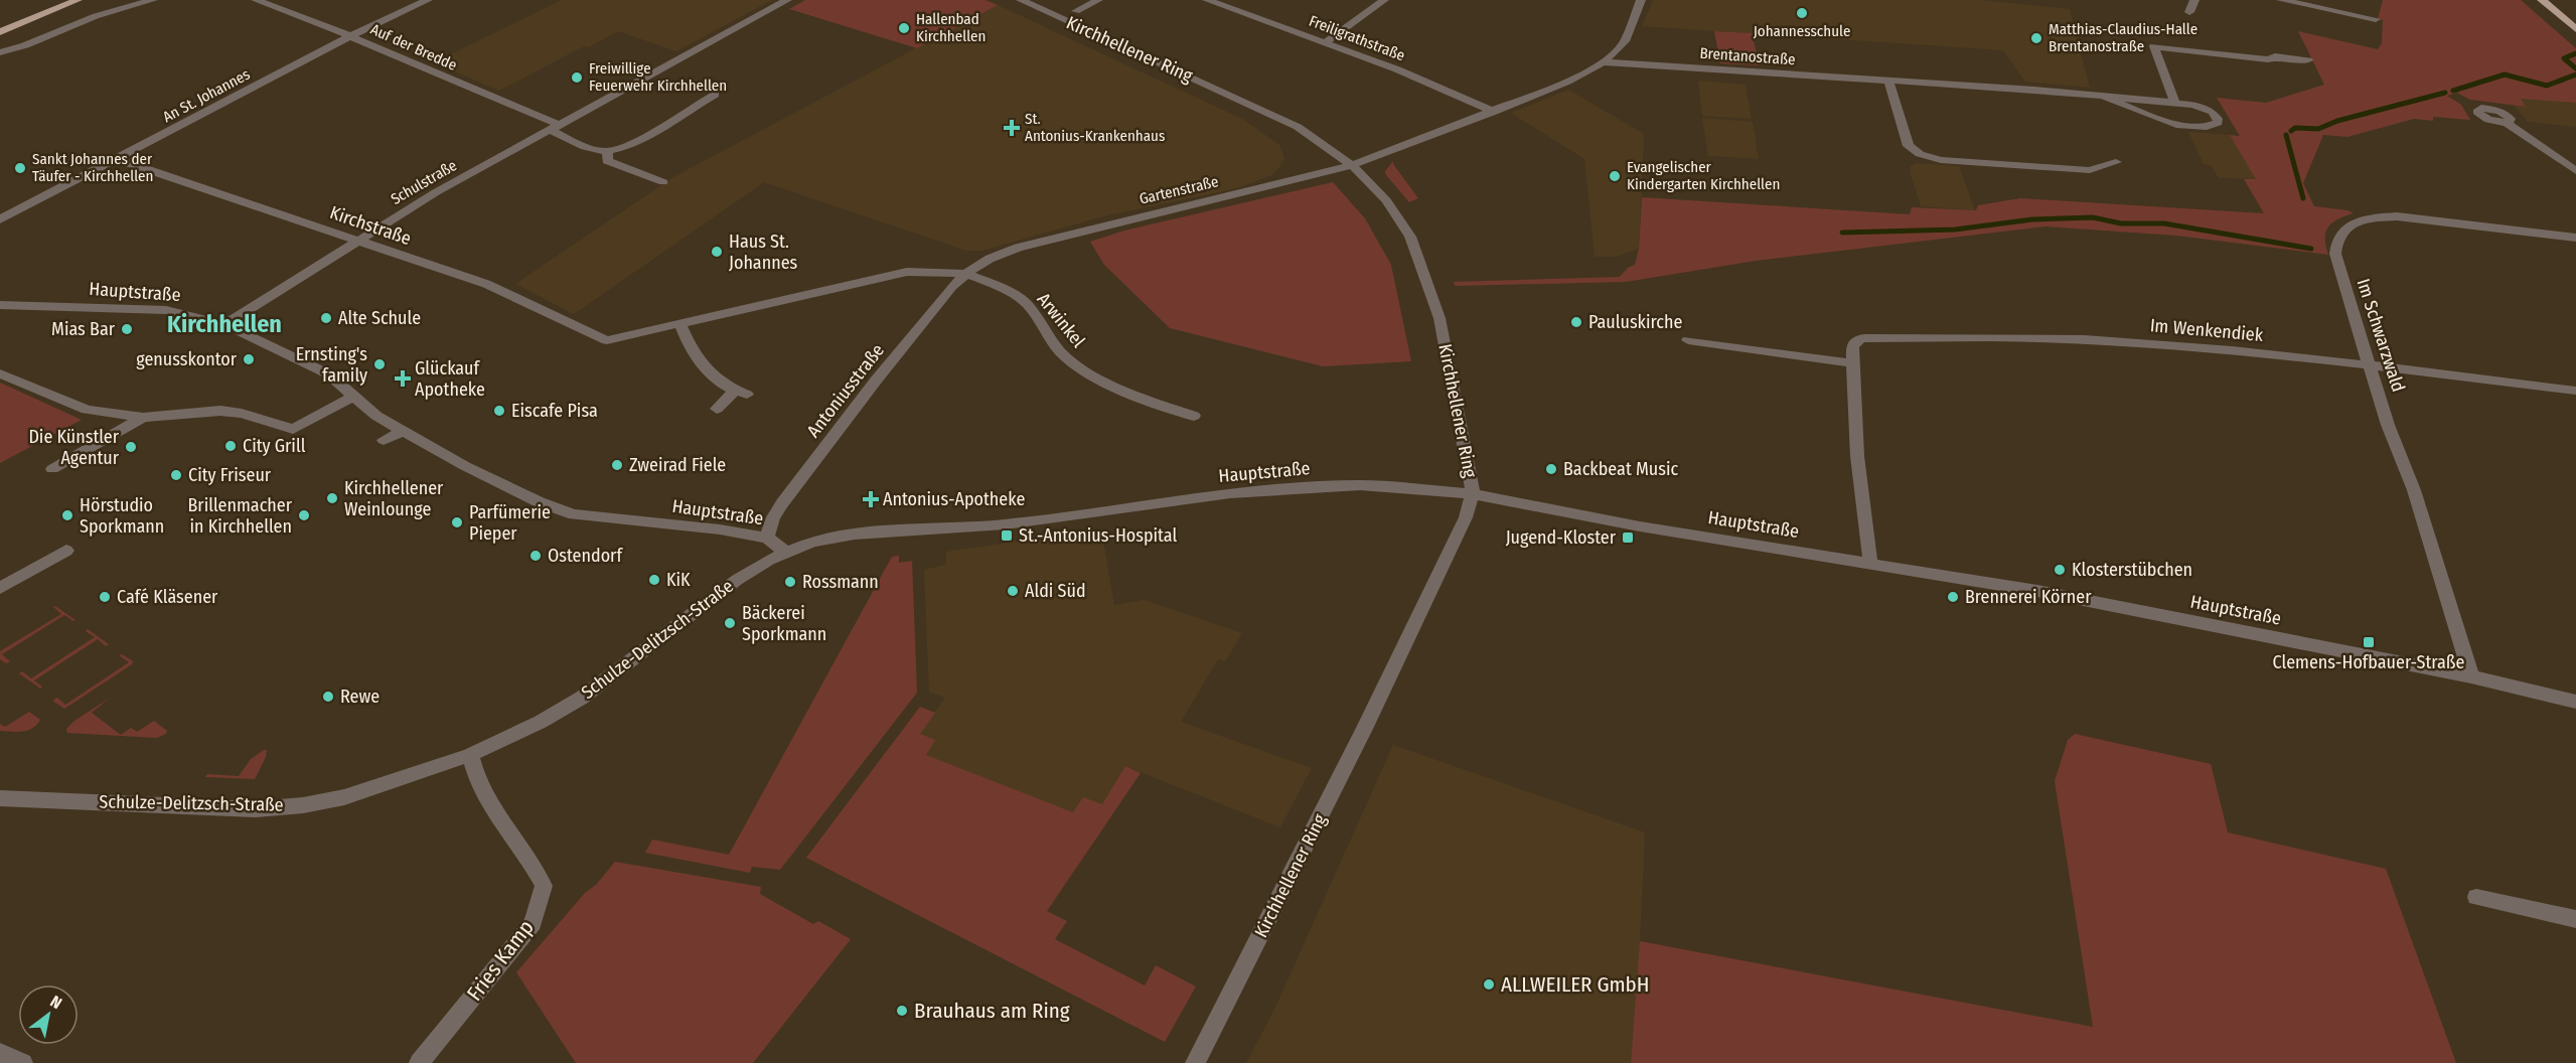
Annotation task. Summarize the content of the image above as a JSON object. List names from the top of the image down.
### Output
{
  "streets": {
    "street": [
      "Freiligrathstraße",
      "Auf der Bredde",
      "Kirchhellener Ring",
      "Brentanostraße",
      "An St. Johannes",
      "Schulstraße",
      "Gartenstraße",
      "Kirchstraße",
      "Hauptstraße",
      "Arwinkel",
      "Im Wenkendiek",
      "Im Schwarzwald",
      "Antoniusstraße",
      "Schulze-Delitzsch-Straße",
      "Fries Kamp"
    ]
  },
  "crossings": [
    ["Freiligrathstraße", "Gartenstraße"],
    ["Auf der Bredde", "An St. Johannes"],
    ["Auf der Bredde", "Schulstraße"],
    ["Kirchhellener Ring", "Gartenstraße"],
    ["Kirchhellener Ring", "Hauptstraße"],
    ["Brentanostraße", "Gartenstraße"],
    ["An St. Johannes", "Kirchstraße"],
    ["Schulstraße", "Kirchstraße"],
    ["Schulstraße", "Hauptstraße"],
    ["Gartenstraße", "Arwinkel"],
    ["Gartenstraße", "Antoniusstraße"],
    ["Hauptstraße", "Im Wenkendiek"],
    ["Hauptstraße", "Im Schwarzwald"],
    ["Hauptstraße", "Antoniusstraße"],
    ["Hauptstraße", "Schulze-Delitzsch-Straße"],
    ["Arwinkel", "Antoniusstraße"],
    ["Im Wenkendiek", "Im Schwarzwald"],
    ["Schulze-Delitzsch-Straße", "Fries Kamp"]
  ],
  "districts": ["Kirchhellen"],
  "places": {
    "other": [
      "Johannesschule",
      "Hallenbad Kirchhellen",
      "Matthias-Claudius-Halle Brentanostraße",
      "Freiwillige Feuerwehr Kirchhellen",
      "Sankt Johannes der Täufer - Kirchhellen",
      "Evangelischer Kindergarten Kirchhellen",
      "Haus St. Johannes",
      "Alte Schule",
      "Pauluskirche",
      "Mias Bar",
      "genusskontor",
      "Ernsting's family",
      "Eiscafe Pisa",
      "City Grill",
      "Die Künstler Agentur",
      "Zweirad Fiele",
      "Backbeat Music",
      "City Friseur",
      "Kirchhellener Weinlounge",
      "Hörstudio Sporkmann",
      "Brillenmacher in Kirchhellen",
      "Parfümerie Pieper",
      "Ostendorf",
      "Klosterstübchen",
      "KiK",
      "Rossmann",
      "Aldi Süd",
      "Café Kläsener",
      "Brennerei Körner",
      "Bäckerei Sporkmann",
      "Rewe",
      "ALLWEILER GmbH",
      "Brauhaus am Ring"
    ],
    "health": ["St. Antonius-Krankenhaus", "Glückauf Apotheke", "Antonius-Apotheke"],
    "transit": ["St.-Antonius-Hospital", "Jugend-Kloster", "Clemens-Hofbauer-Straße"]
  },
  "north": "top right"
}
